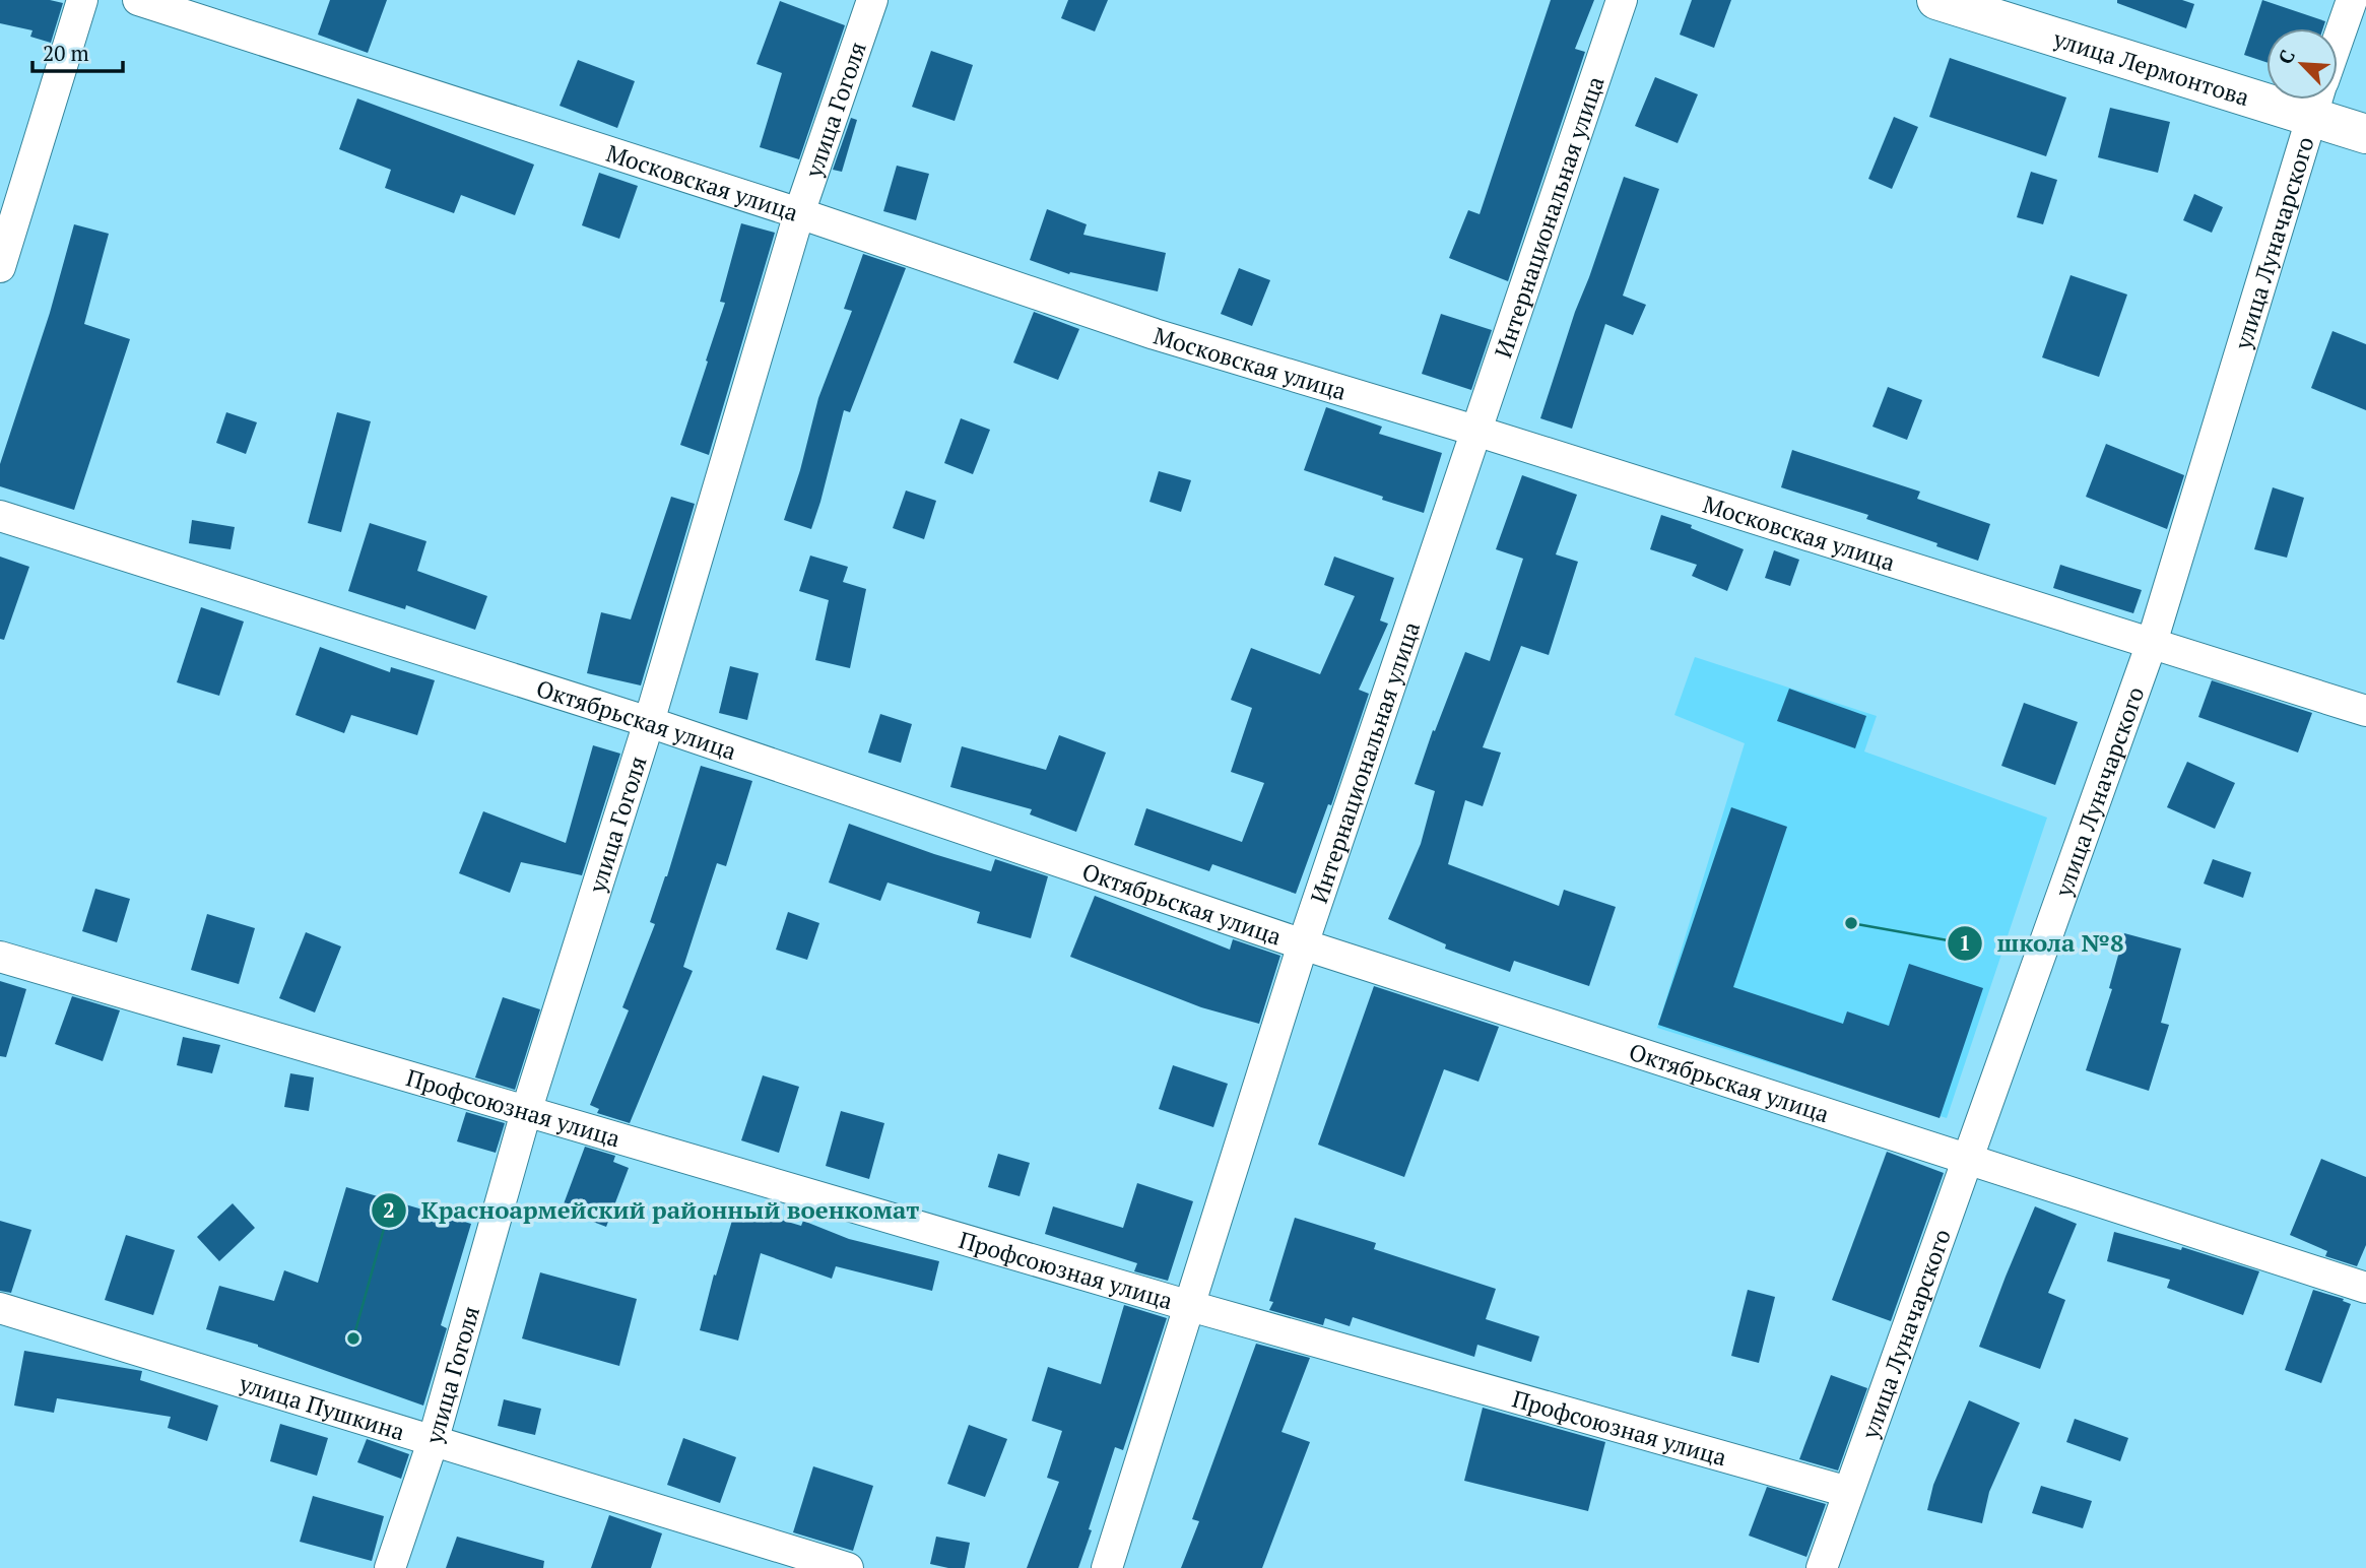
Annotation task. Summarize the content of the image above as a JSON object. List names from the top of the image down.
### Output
{
  "streets": {
    "street": [
      "улица Лермонтова",
      "улица Гоголя",
      "Московская улица",
      "Интернациональная улица",
      "улица Луначарского",
      "Октябрьская улица",
      "Профсоюзная улица",
      "улица Пушкина"
    ]
  },
  "crossings": [
    ["улица Гоголя", "Московская улица"],
    ["улица Гоголя", "Октябрьская улица"],
    ["улица Гоголя", "Профсоюзная улица"],
    ["улица Гоголя", "улица Пушкина"],
    ["Московская улица", "Интернациональная улица"],
    ["Московская улица", "улица Луначарского"],
    ["Интернациональная улица", "Октябрьская улица"],
    ["Интернациональная улица", "Профсоюзная улица"],
    ["улица Луначарского", "Октябрьская улица"],
    ["улица Луначарского", "Профсоюзная улица"]
  ],
  "places": ["школа №8", "Красноармейский районный военкомат"],
  "scale_bar": "20 m",
  "north": "top left"
}
